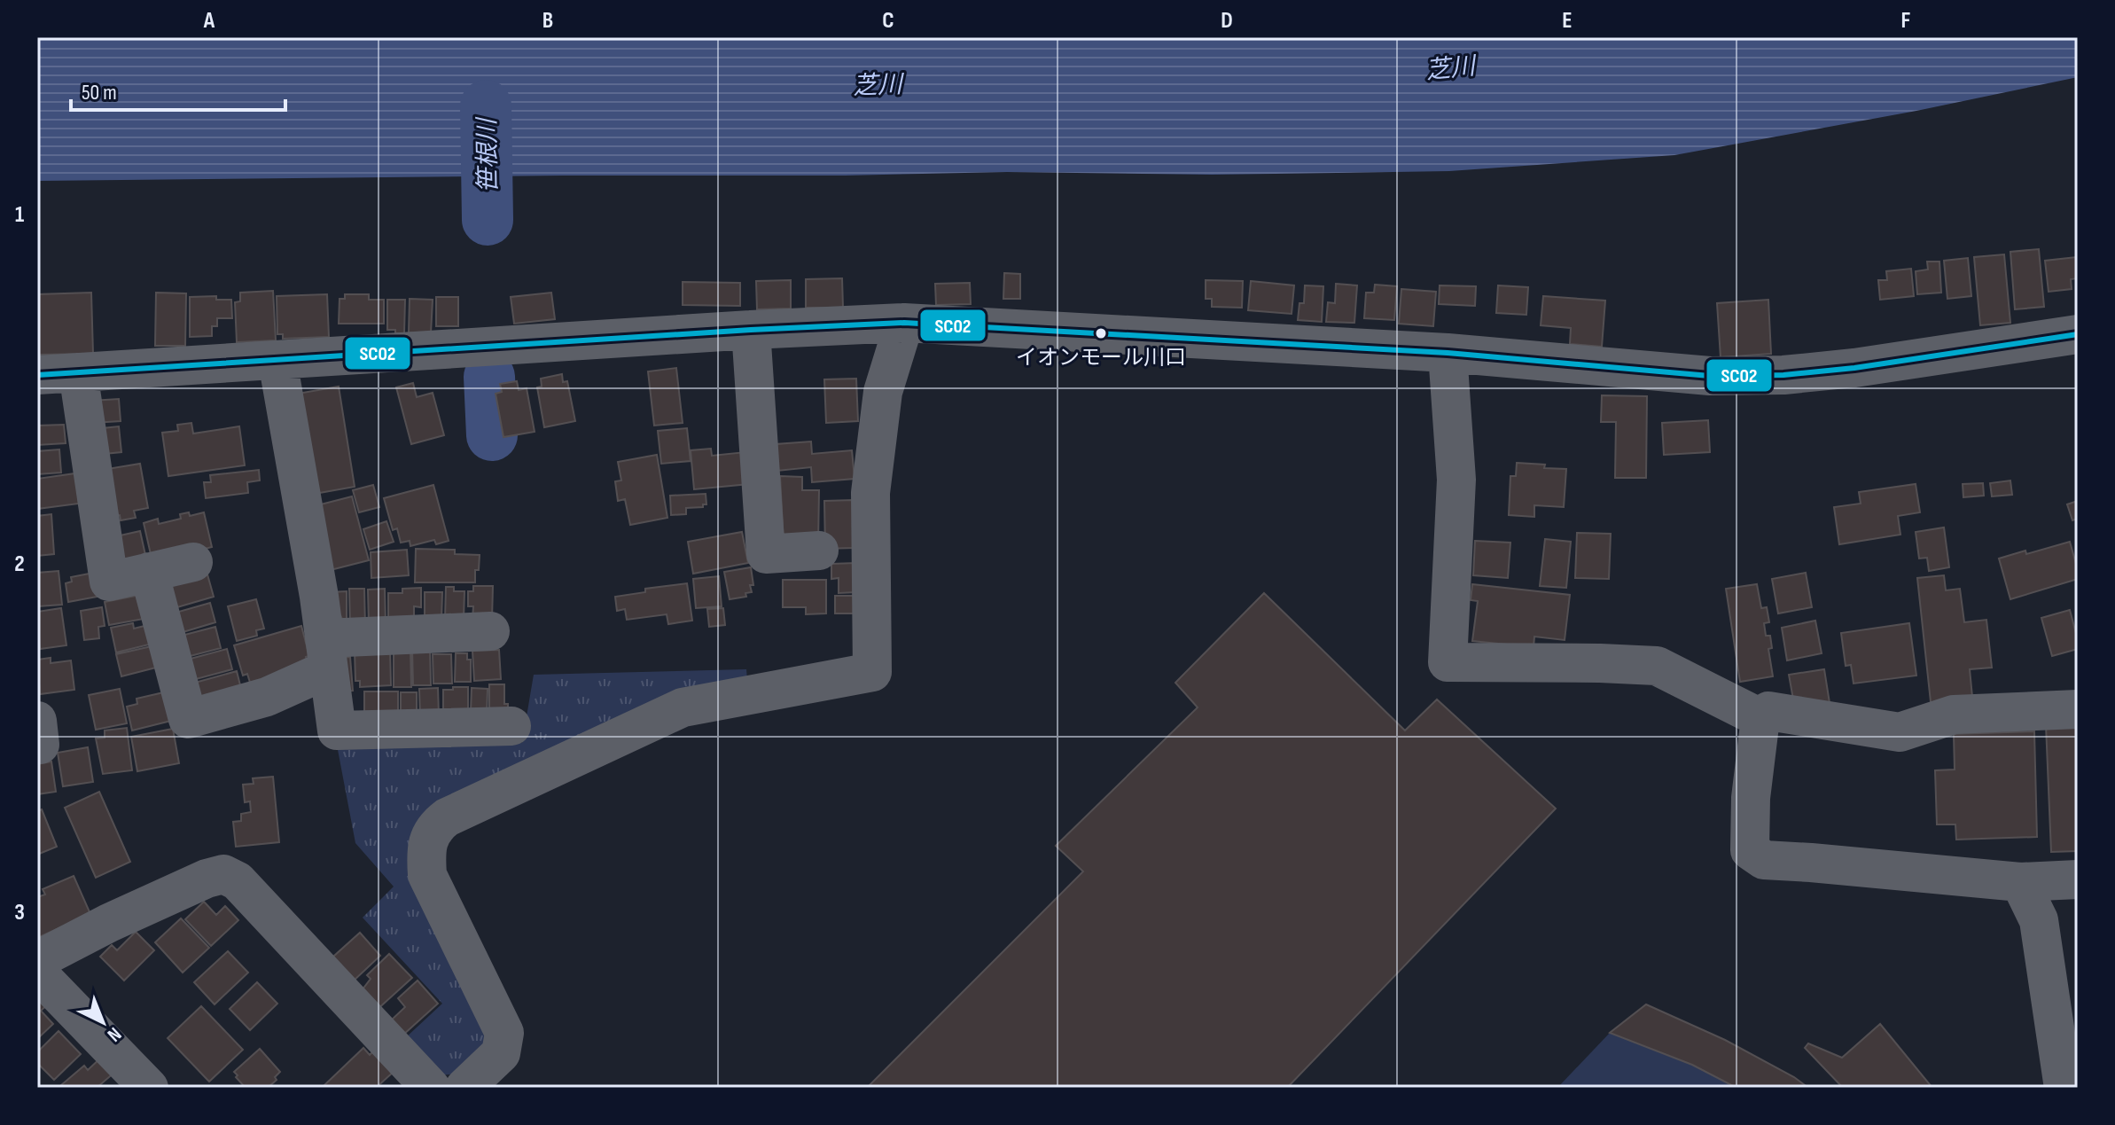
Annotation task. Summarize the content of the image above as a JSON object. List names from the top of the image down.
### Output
{
  "water": ["芝川", "笹根川"],
  "places": ["イオンモール川口"],
  "lines": ["transit line SC02"],
  "scale_bar": "50 m",
  "north": "bottom right",
  "grid": {
    "columns": [
      "A",
      "B",
      "C",
      "D",
      "E",
      "F"
    ],
    "rows": ["1", "2", "3"]
  }
}
